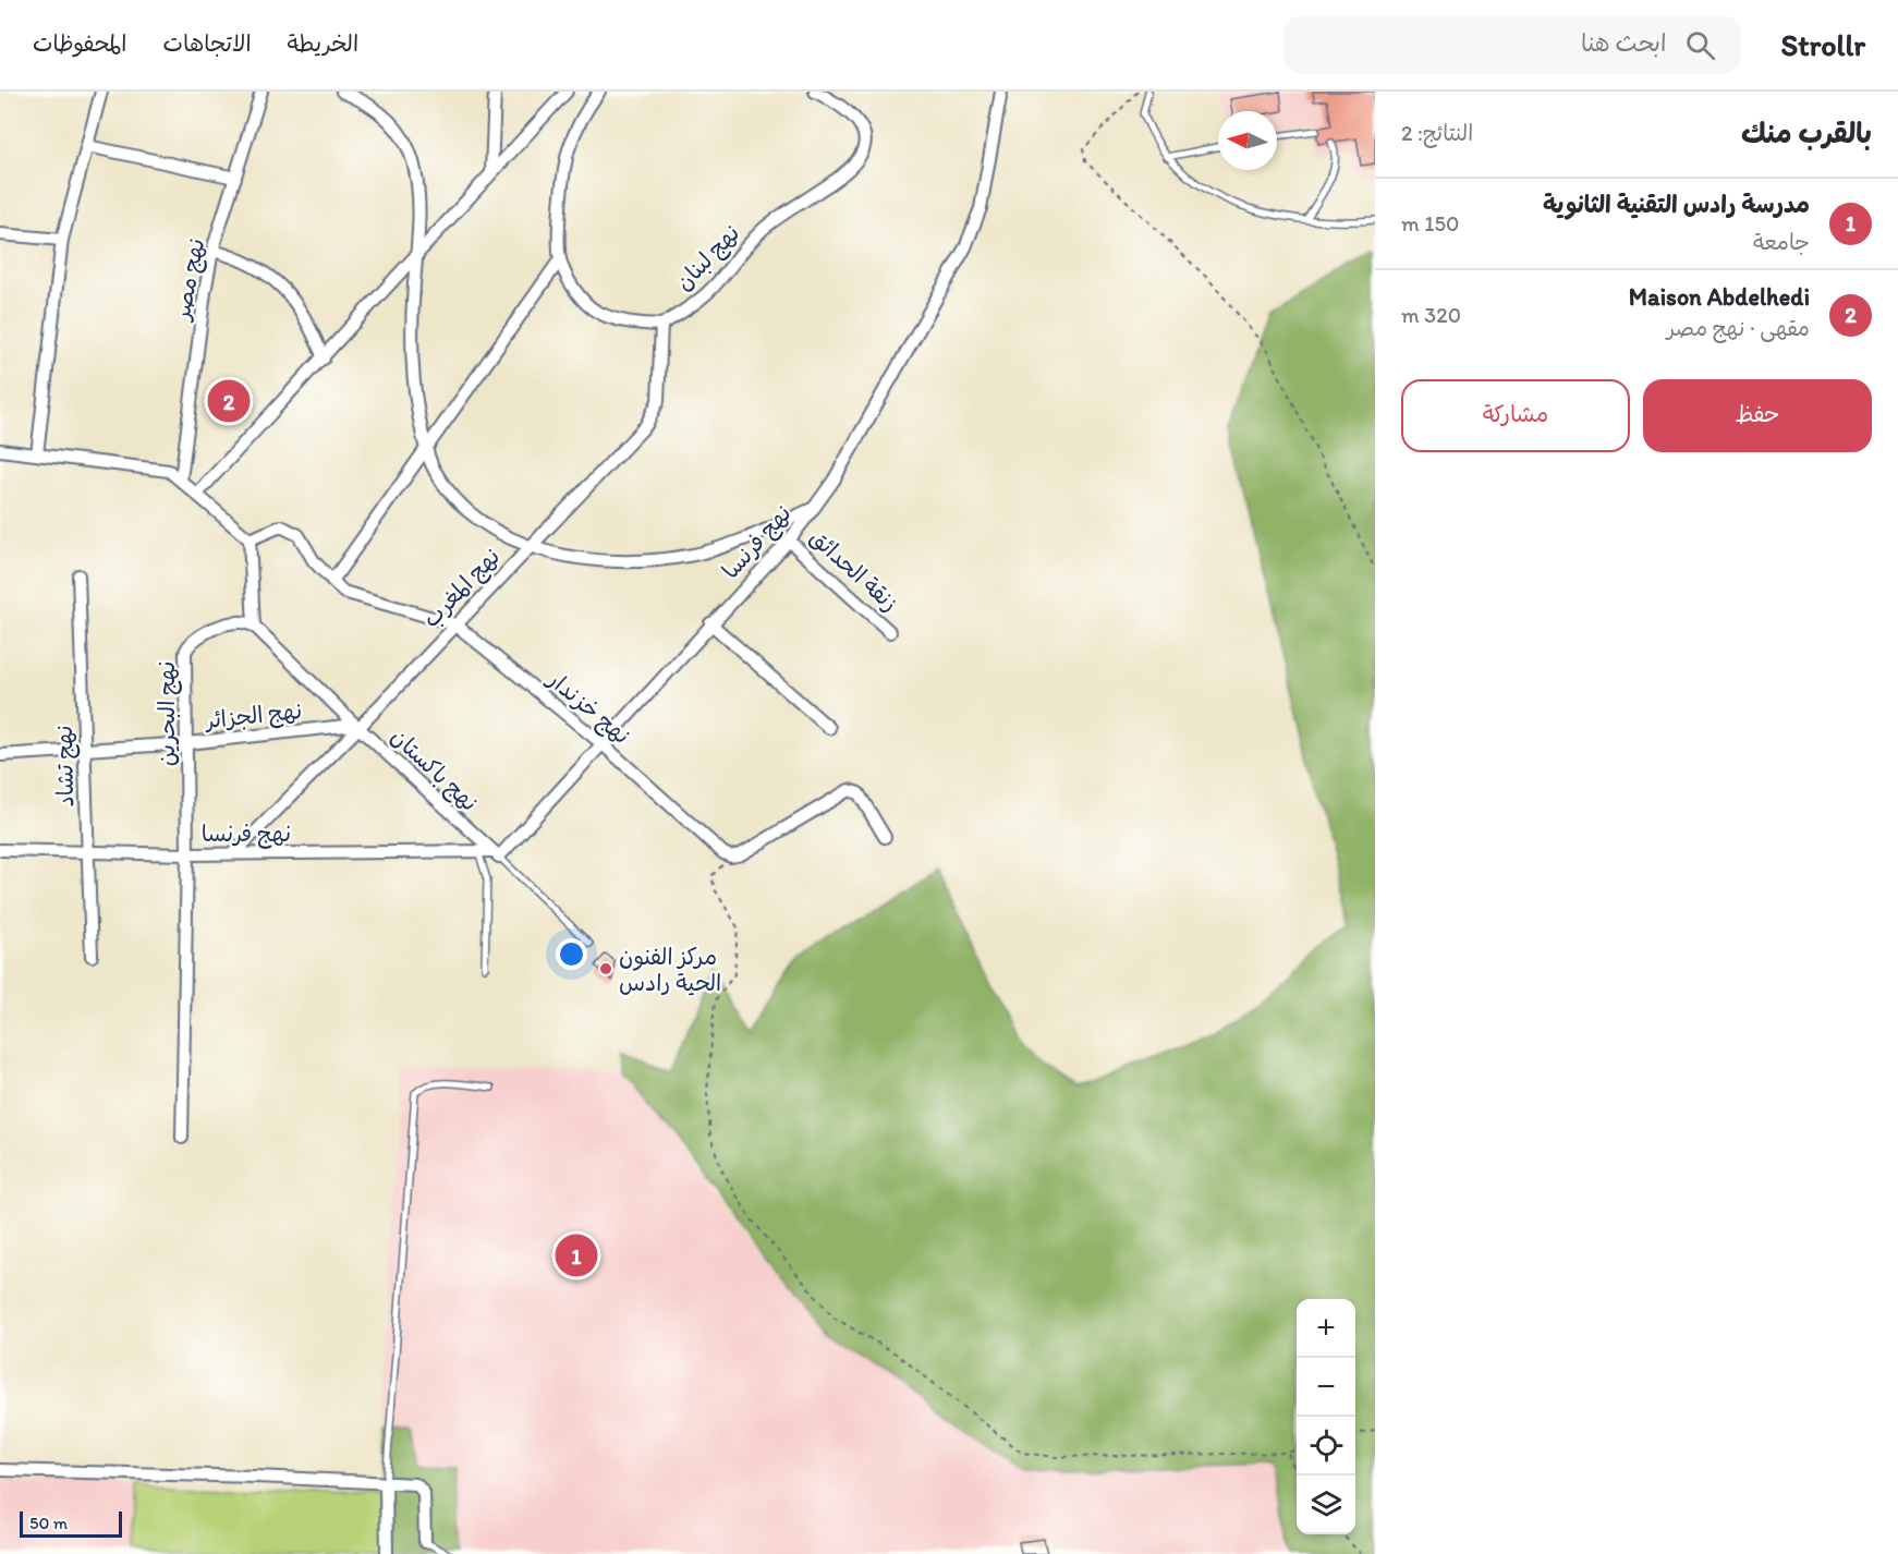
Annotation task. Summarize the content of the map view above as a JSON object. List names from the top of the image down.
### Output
{
  "streets": {
    "street": [
      "نهج لبنان",
      "نهج مصر",
      "نهج فرنسا",
      "زنقة الحدائق",
      "نهج المغرب",
      "نهج خزندار",
      "نهج البحرين",
      "نهج الجزائر",
      "نهج تشاد",
      "نهج باكستان"
    ]
  },
  "crossings": [
    ["نهج لبنان", "نهج المغرب"],
    ["نهج فرنسا", "زنقة الحدائق"],
    ["نهج فرنسا", "نهج المغرب"],
    ["نهج فرنسا", "نهج خزندار"],
    ["نهج فرنسا", "نهج البحرين"],
    ["نهج فرنسا", "نهج تشاد"],
    ["نهج فرنسا", "نهج باكستان"],
    ["نهج المغرب", "نهج خزندار"],
    ["نهج المغرب", "نهج الجزائر"],
    ["نهج المغرب", "نهج باكستان"],
    ["نهج البحرين", "نهج الجزائر"],
    ["نهج البحرين", "نهج باكستان"],
    ["نهج الجزائر", "نهج تشاد"],
    ["نهج الجزائر", "نهج باكستان"]
  ],
  "places": ["مركز الفنون الحية رادس"],
  "scale_bar": "50 m",
  "north": "left",
  "page": {
    "header": "Strollr",
    "search": "ابحث هنا",
    "nav": ["الخريطة", "الاتجاهات", "المحفوظات"],
    "heading": ["بالقرب منك", "النتائج: 2"],
    "list": [
      {
        "mark": "1",
        "name": "مدرسة رادس التقنية الثانوية",
        "note": "جامعة",
        "value": "150 m"
      },
      {
        "mark": "2",
        "name": "Maison Abdelhedi",
        "note": "مقهى · نهج مصر",
        "value": "320 m"
      }
    ],
    "buttons": ["حفظ", "مشاركة"],
    "pins": ["2", "1"],
    "map_buttons": ["+", "−"],
    "scale": "50 m"
  }
}
